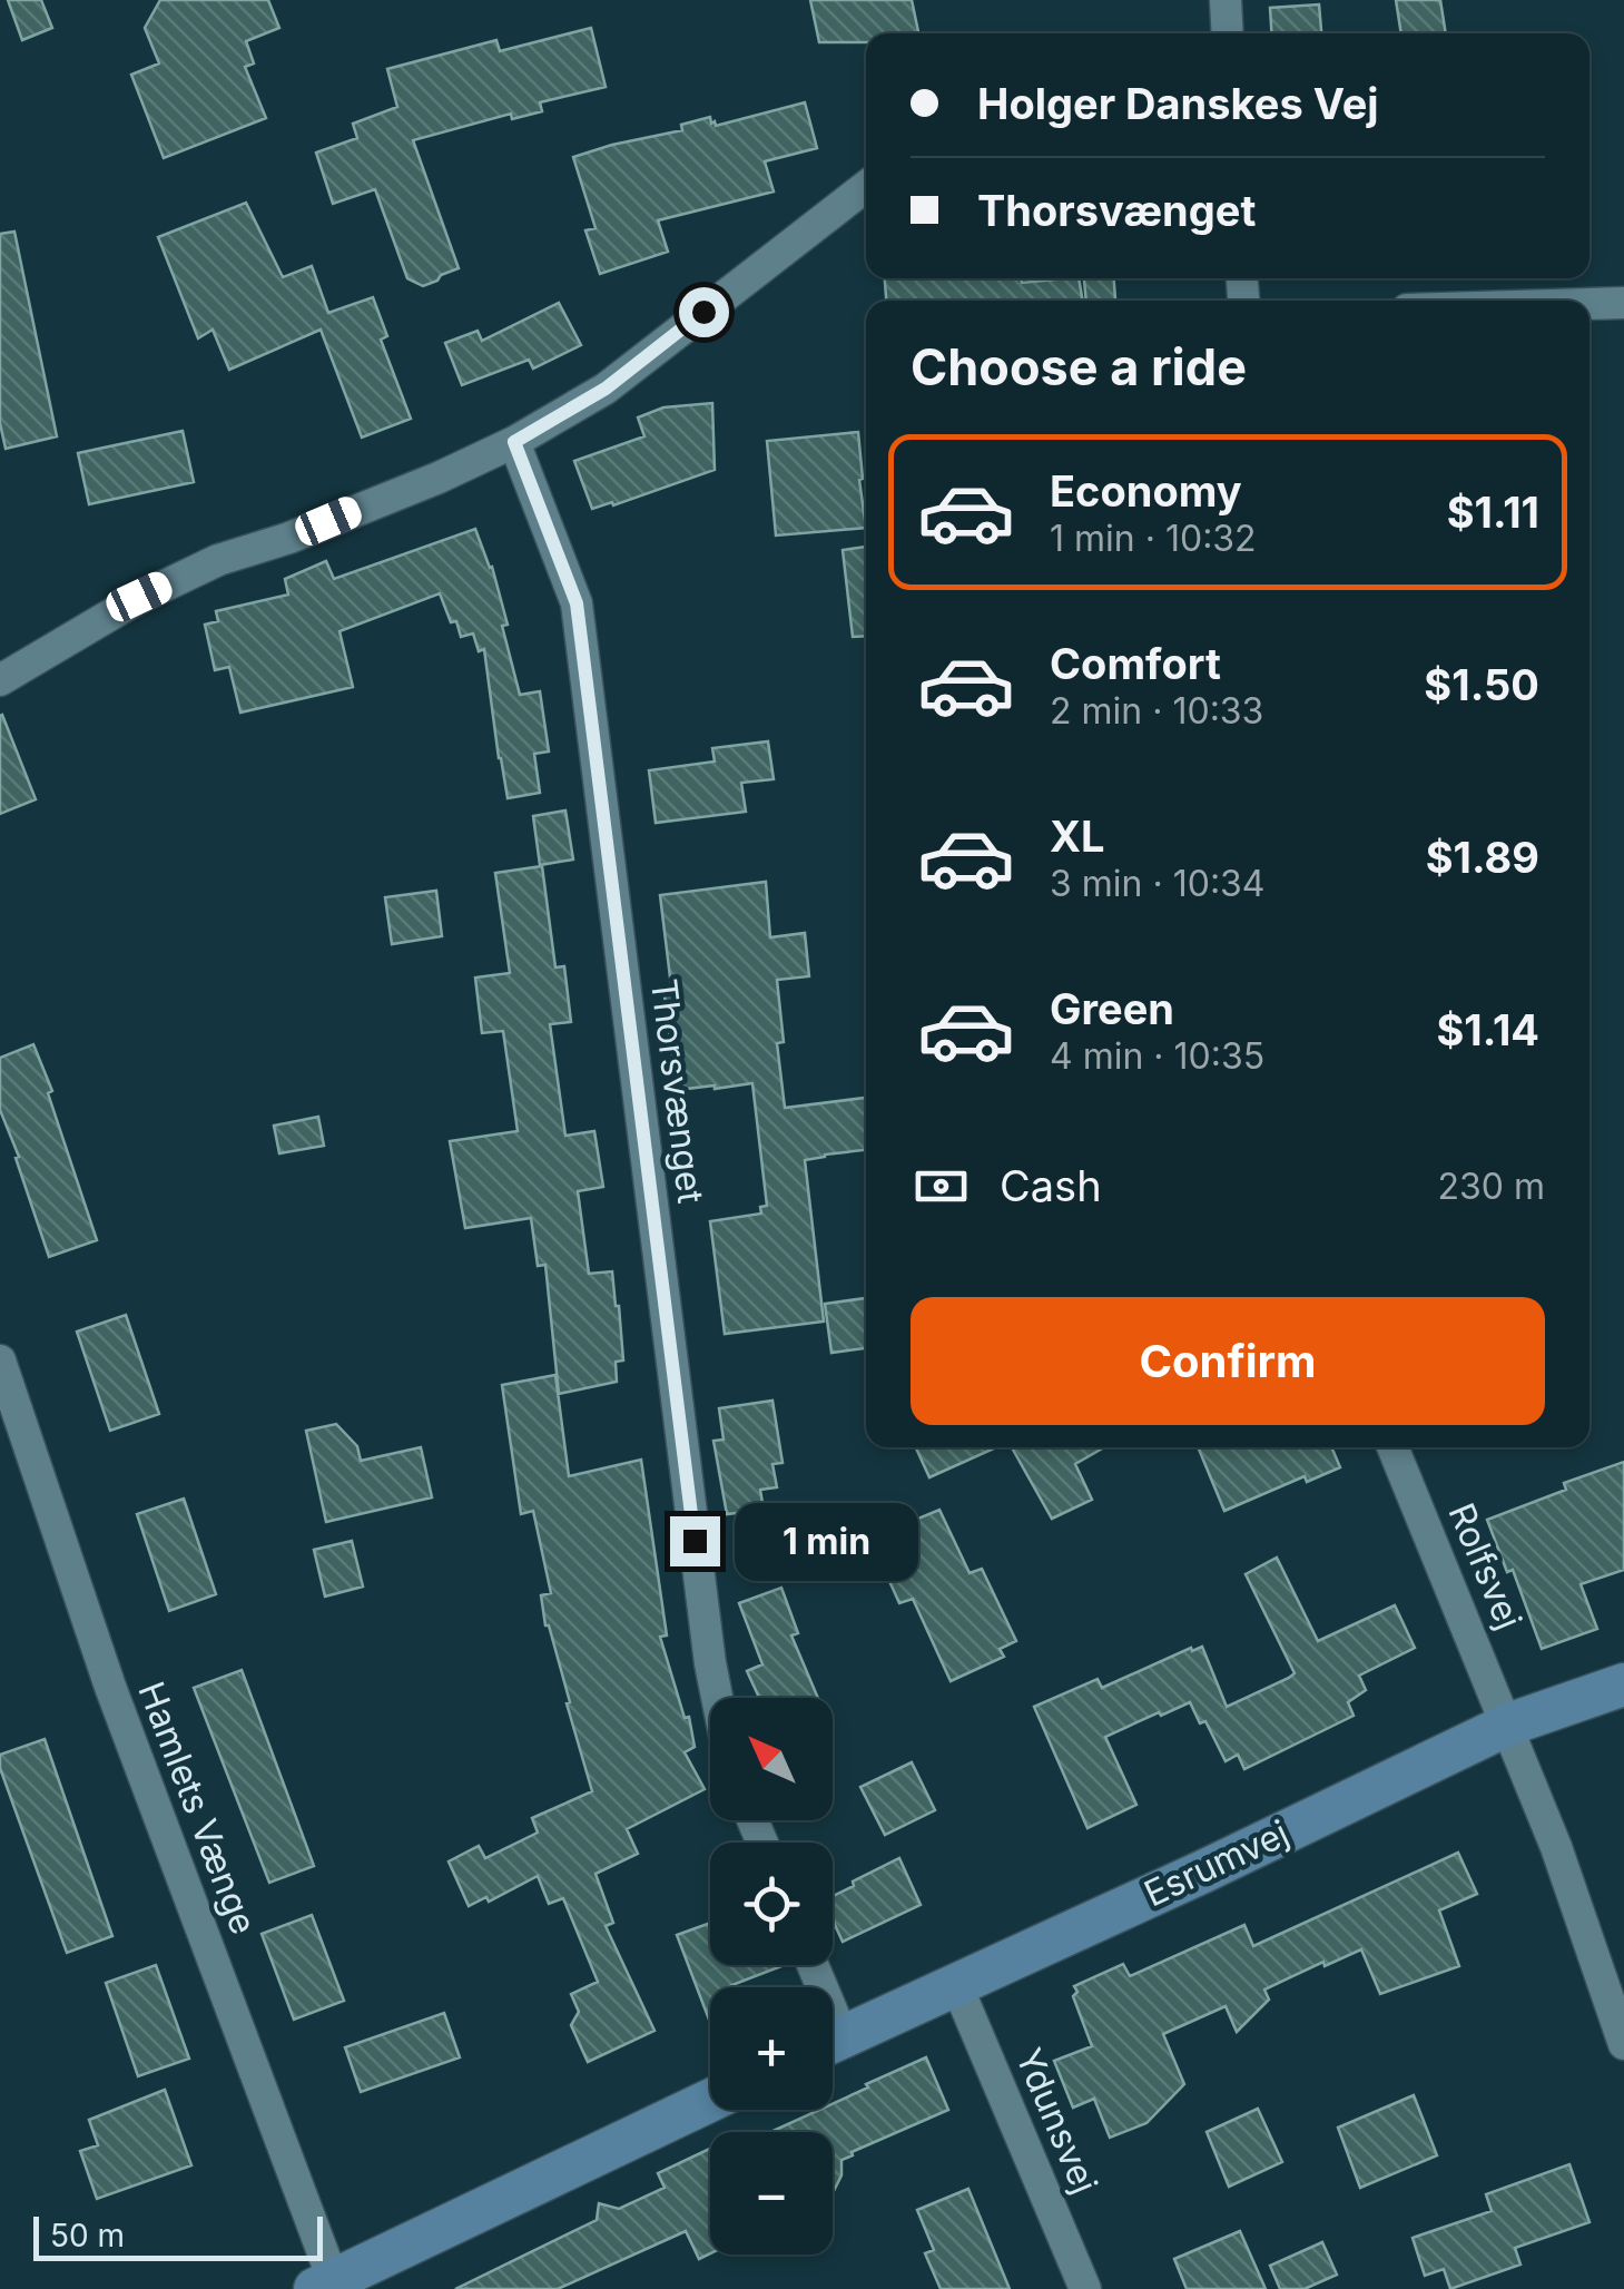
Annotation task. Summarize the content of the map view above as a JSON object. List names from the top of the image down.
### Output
{
  "streets": {
    "street": [
      "Thorsvænget",
      "Rolfsvej",
      "Hamlets Vænge",
      "Esrumvej",
      "Ydunsvej"
    ]
  },
  "crossings": [
    ["Rolfsvej", "Esrumvej"],
    ["Esrumvej", "Ydunsvej"]
  ],
  "scale_bar": "50 m",
  "north": "top left",
  "page": {
    "banner": ["Holger Danskes Vej", "Thorsvænget"],
    "heading": "Choose a ride",
    "list": [
      {
        "name": "Economy",
        "note": "1 min · 10:32",
        "value": "$1.11"
      },
      {
        "name": "Comfort",
        "note": "2 min · 10:33",
        "value": "$1.50"
      },
      {
        "name": "XL",
        "note": "3 min · 10:34",
        "value": "$1.89"
      },
      {
        "name": "Green",
        "note": "4 min · 10:35",
        "value": "$1.14"
      }
    ],
    "pay": ["Cash", "230 m"],
    "buttons": "Confirm",
    "bubble": "1 min",
    "map_buttons": ["+", "−"],
    "scale": "50 m"
  }
}
